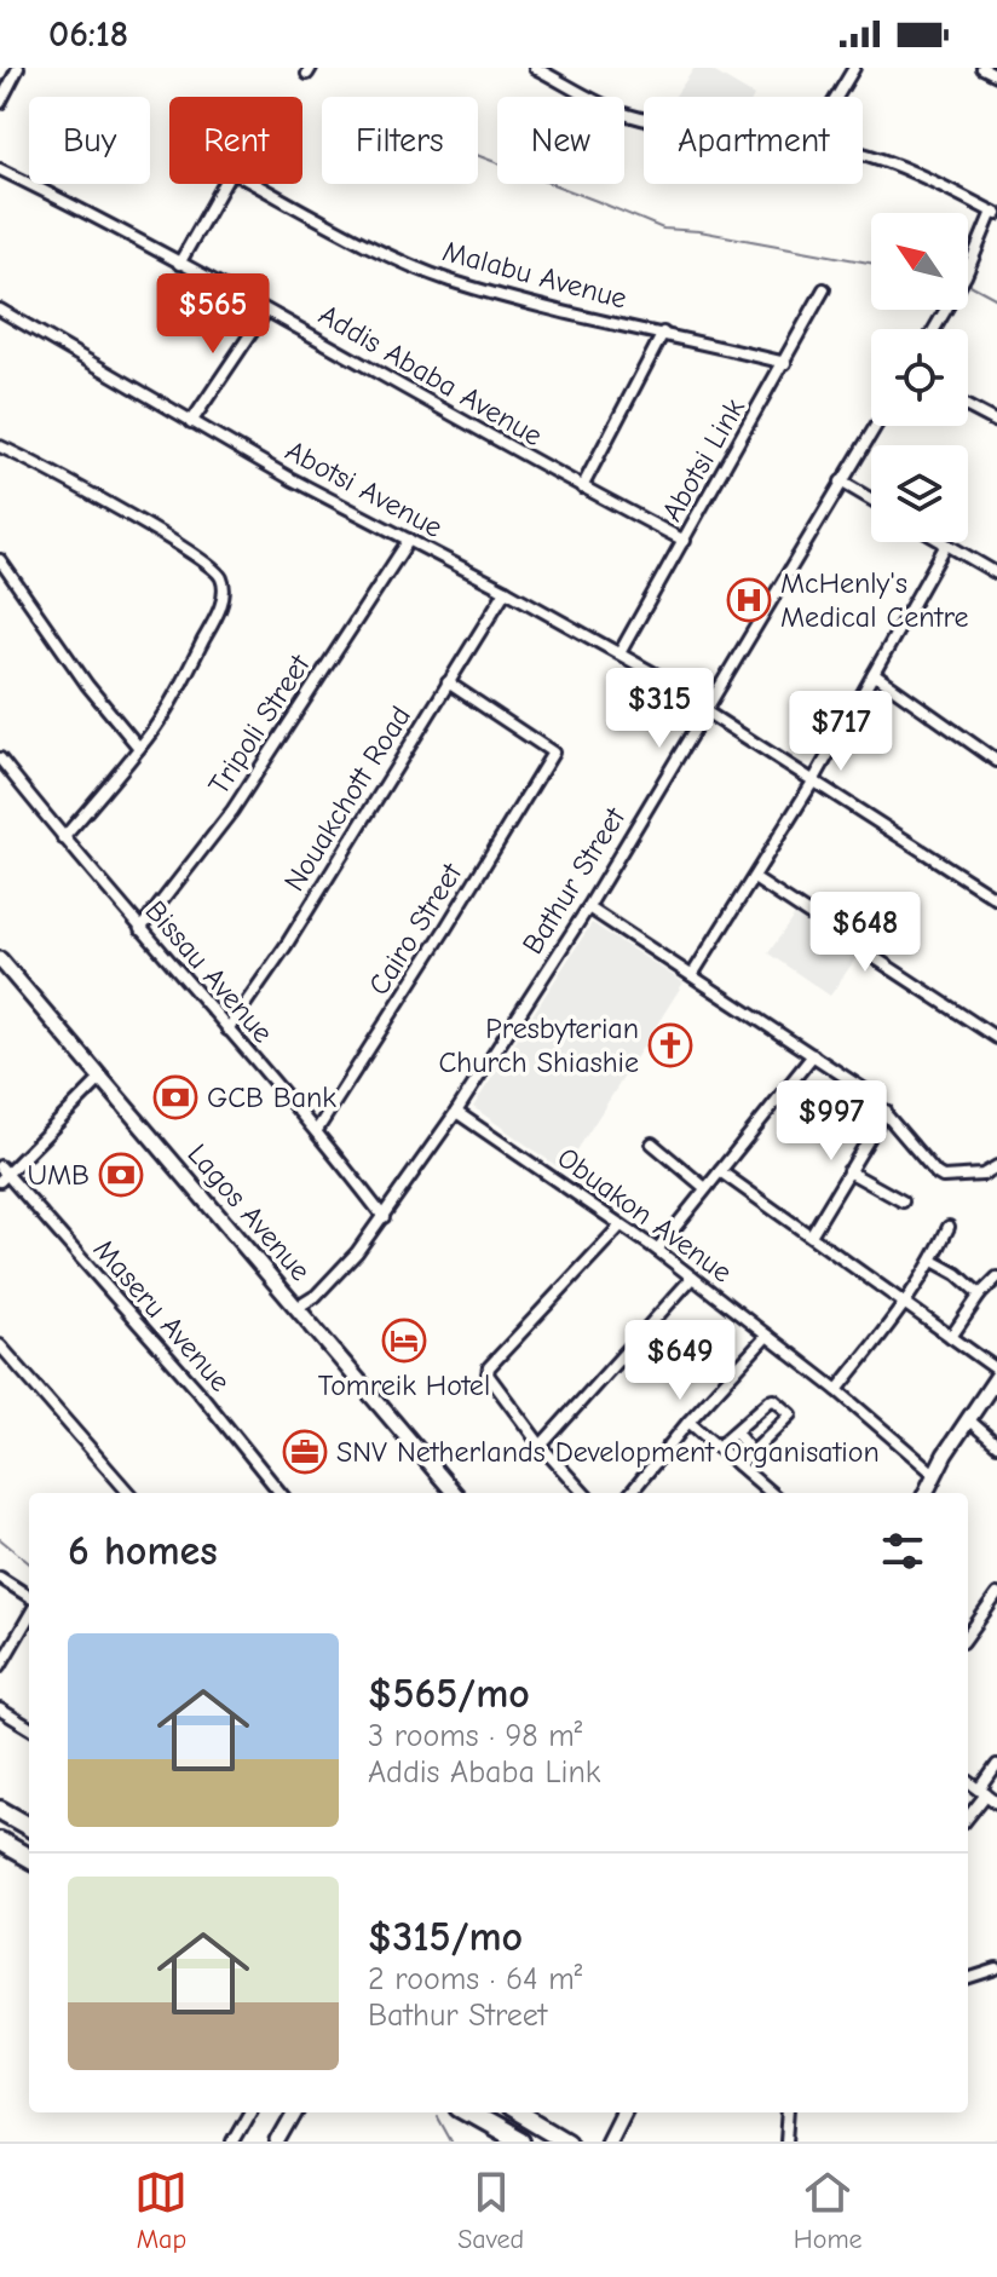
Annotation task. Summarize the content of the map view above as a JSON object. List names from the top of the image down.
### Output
{
  "streets": {
    "street": [
      "Malabu Avenue",
      "Addis Ababa Avenue",
      "Abotsi Link",
      "Abotsi Avenue",
      "Tripoli Street",
      "Nouakchott Road",
      "Bathur Street",
      "Cairo Street",
      "Bissau Avenue",
      "Lagos Avenue",
      "Obuakon Avenue",
      "Maseru Avenue"
    ]
  },
  "crossings": [
    ["Malabu Avenue", "Abotsi Link"],
    ["Addis Ababa Avenue", "Abotsi Link"],
    ["Abotsi Link", "Abotsi Avenue"],
    ["Abotsi Avenue", "Tripoli Street"],
    ["Abotsi Avenue", "Nouakchott Road"],
    ["Abotsi Avenue", "Bathur Street"],
    ["Tripoli Street", "Bissau Avenue"],
    ["Nouakchott Road", "Cairo Street"],
    ["Nouakchott Road", "Bissau Avenue"],
    ["Bathur Street", "Bissau Avenue"],
    ["Bathur Street", "Lagos Avenue"],
    ["Bathur Street", "Obuakon Avenue"],
    ["Cairo Street", "Bissau Avenue"]
  ],
  "places": {
    "hospital": ["McHenly's Medical Centre"],
    "church": ["Presbyterian Church Shiashie"],
    "bank": ["GCB Bank", "UMB"],
    "hotel": ["Tomreik Hotel"],
    "office": ["SNV Netherlands Development Organisation"]
  },
  "north": "top left",
  "page": {
    "status": "06:18",
    "chip": [
      "Buy",
      "Rent",
      "Filters",
      "New",
      "Apartment"
    ],
    "price": [
      "$565",
      "$315",
      "$717",
      "$648",
      "$997",
      "$649"
    ],
    "heading": "6 homes",
    "list": [
      {
        "name": "$565/mo",
        "note": "3 rooms · 98 m² · Addis Ababa Link"
      },
      {
        "name": "$315/mo",
        "note": "2 rooms · 64 m² · Bathur Street"
      }
    ],
    "tabs": ["Map", "Saved", "Home"]
  }
}
